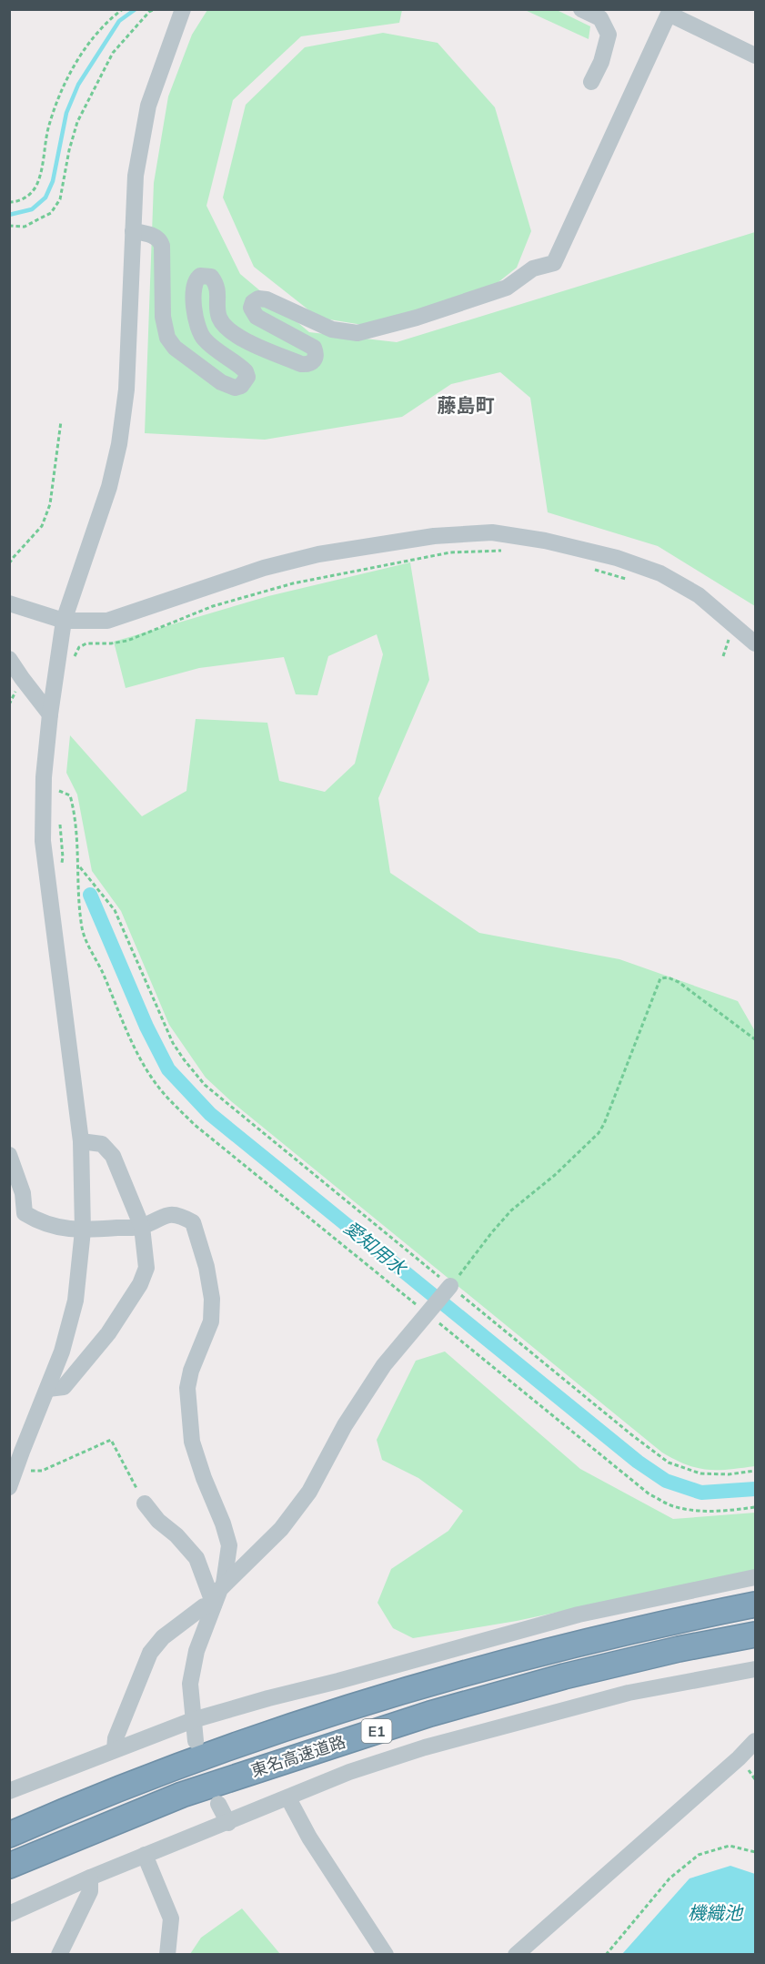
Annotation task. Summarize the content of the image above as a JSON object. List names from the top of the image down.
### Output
{
  "streets": {
    "highway": ["E1", "東名高速道路"]
  },
  "districts": ["藤島町"],
  "water": ["愛知用水", "機織池"]
}
